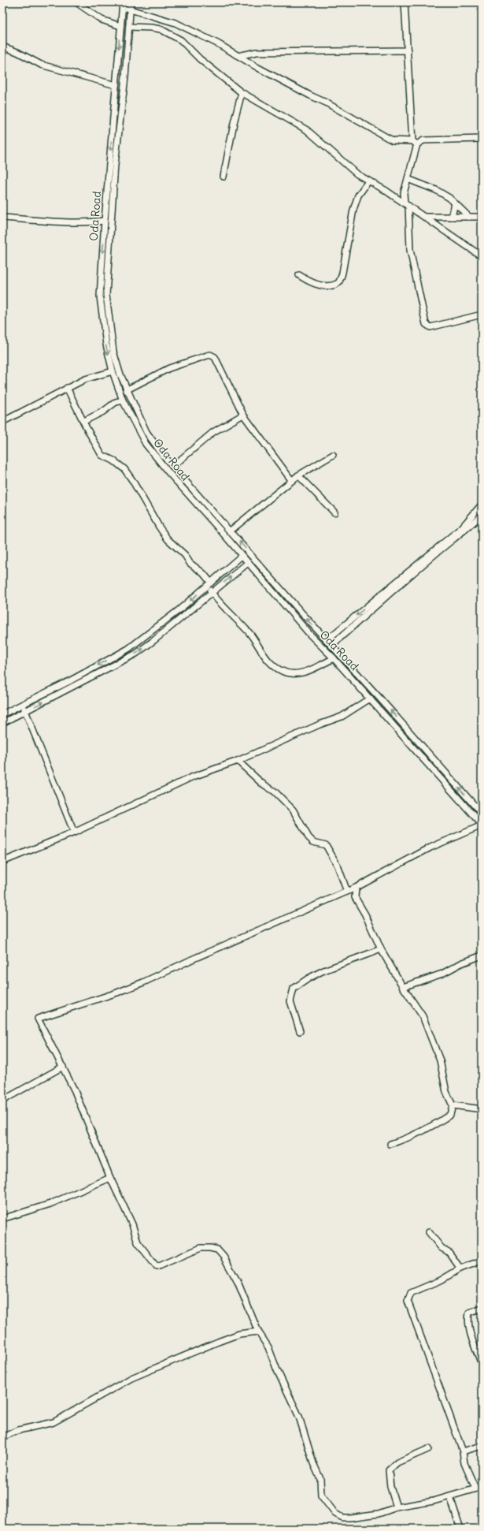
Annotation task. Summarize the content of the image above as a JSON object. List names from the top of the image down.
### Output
{
  "streets": {
    "street": ["Oda Road"]
  }
}
